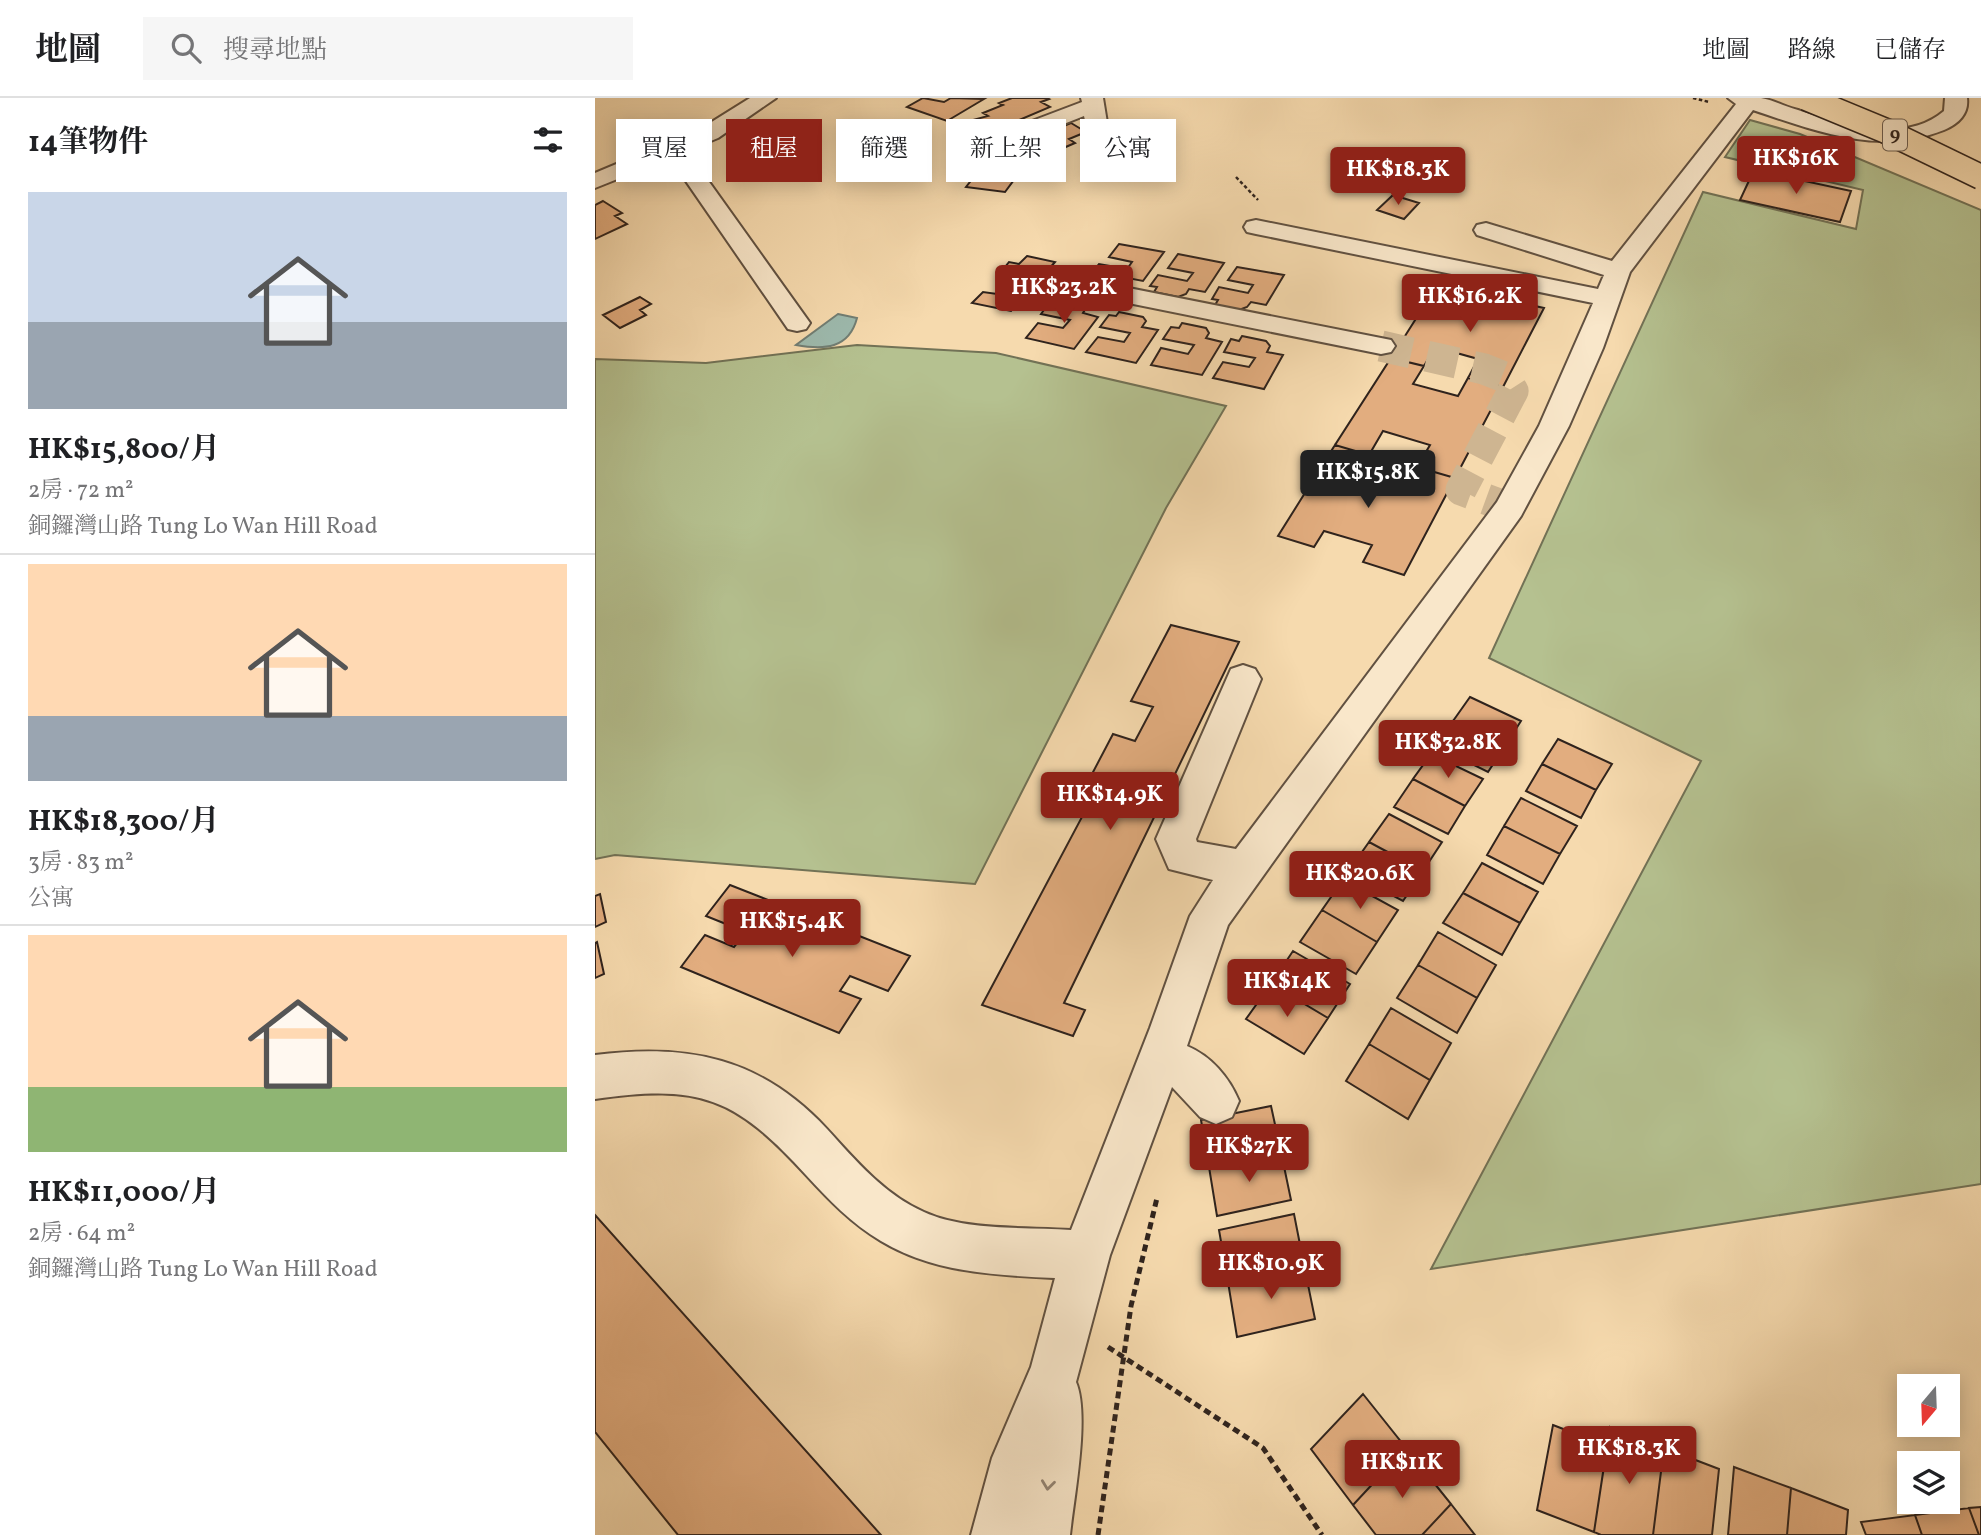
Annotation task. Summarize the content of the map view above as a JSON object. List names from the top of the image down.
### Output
{
  "streets": {
    "highway": ["9"]
  },
  "north": "bottom",
  "page": {
    "header": "地圖",
    "search": "搜尋地點",
    "nav": ["地圖", "路線", "已儲存"],
    "heading": "14筆物件",
    "chip": [
      "買屋",
      "租屋",
      "篩選",
      "新上架",
      "公寓"
    ],
    "price": [
      "HK$16K",
      "HK$18.3K",
      "HK$23.2K",
      "HK$16.2K",
      "HK$15.8K",
      "HK$32.8K",
      "HK$14.9K",
      "HK$20.6K",
      "HK$15.4K",
      "HK$14K",
      "HK$27K",
      "HK$10.9K",
      "HK$18.3K",
      "HK$11K"
    ],
    "list": [
      {
        "name": "HK$15,800/月",
        "note": "2房 · 72 m² · 銅鑼灣山路 Tung Lo Wan Hill Road"
      },
      {
        "name": "HK$18,300/月",
        "note": "3房 · 83 m² · 公寓"
      },
      {
        "name": "HK$11,000/月",
        "note": "2房 · 64 m² · 銅鑼灣山路 Tung Lo Wan Hill Road"
      }
    ]
  }
}
